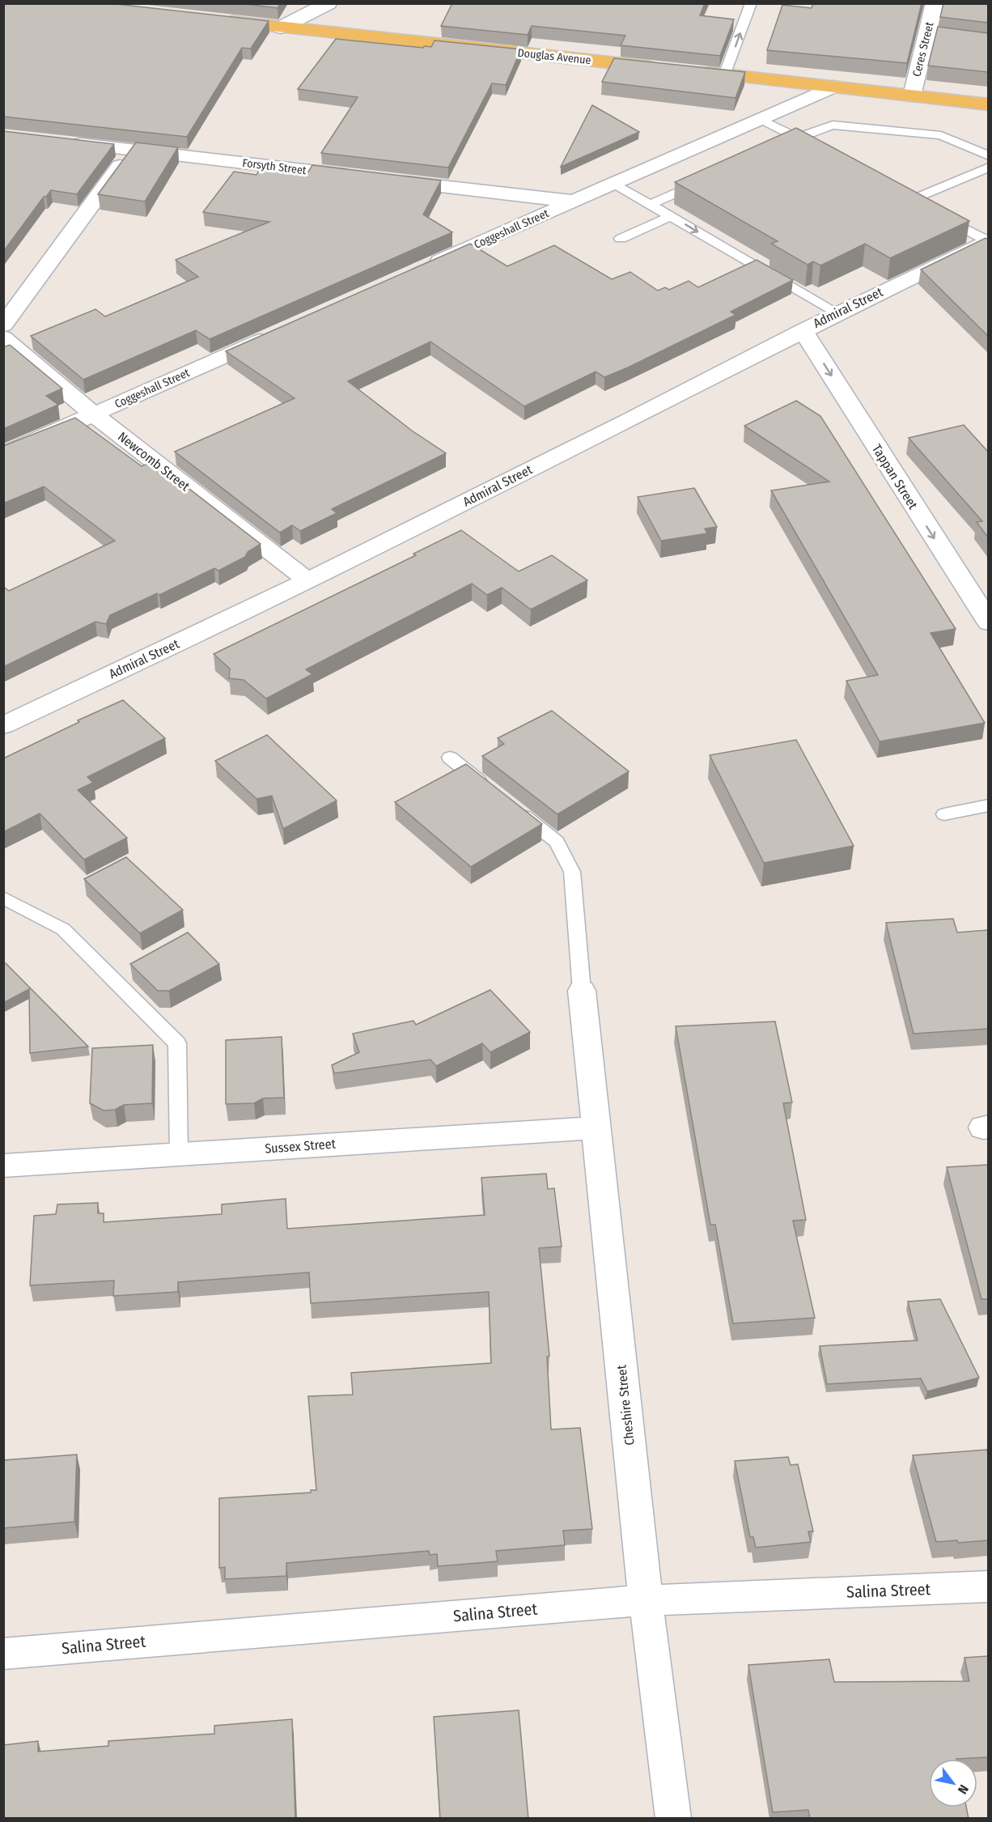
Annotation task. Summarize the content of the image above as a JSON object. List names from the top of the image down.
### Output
{
  "streets": {
    "main road": ["Douglas Avenue"],
    "street": [
      "Ceres Street",
      "Forsyth Street",
      "Coggeshall Street",
      "Admiral Street",
      "Newcomb Street",
      "Tappan Street",
      "Sussex Street",
      "Cheshire Street",
      "Salina Street"
    ]
  },
  "crossings": [
    ["Coggeshall Street", "Newcomb Street"],
    ["Admiral Street", "Newcomb Street"],
    ["Admiral Street", "Tappan Street"],
    ["Sussex Street", "Cheshire Street"],
    ["Cheshire Street", "Salina Street"]
  ],
  "one_way": ["Tappan Street"],
  "north": "bottom right"
}
